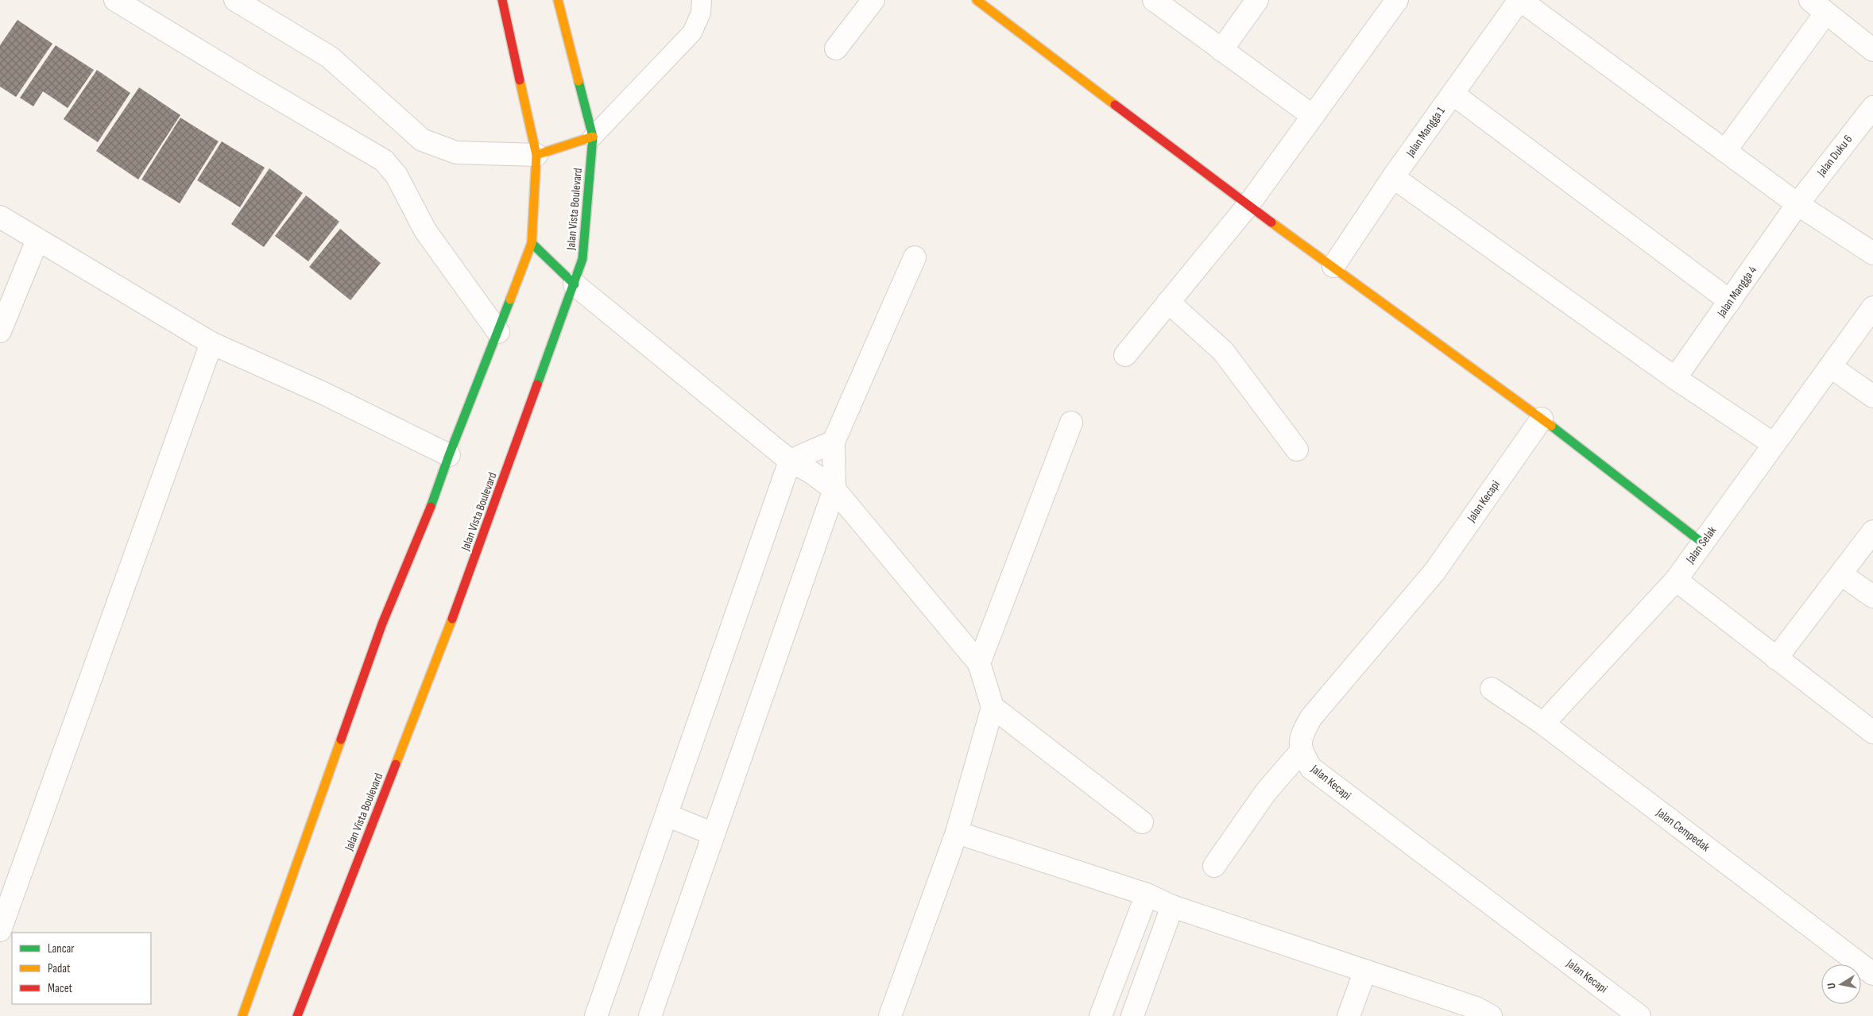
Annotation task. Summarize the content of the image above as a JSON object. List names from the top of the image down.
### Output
{
  "streets": {
    "street": [
      "Jalan Mangga 1",
      "Jalan Duku 6",
      "Jalan Vista Boulevard",
      "Jalan Mangga 4",
      "Jalan Kecapi",
      "Jalan Selak",
      "Jalan Cempedak"
    ]
  },
  "crossings": [
    ["Jalan Duku 6", "Jalan Mangga 4"],
    ["Jalan Selak", "Jalan Cempedak"]
  ],
  "legend": ["Lancar", "Padat", "Macet"],
  "north": "left"
}
